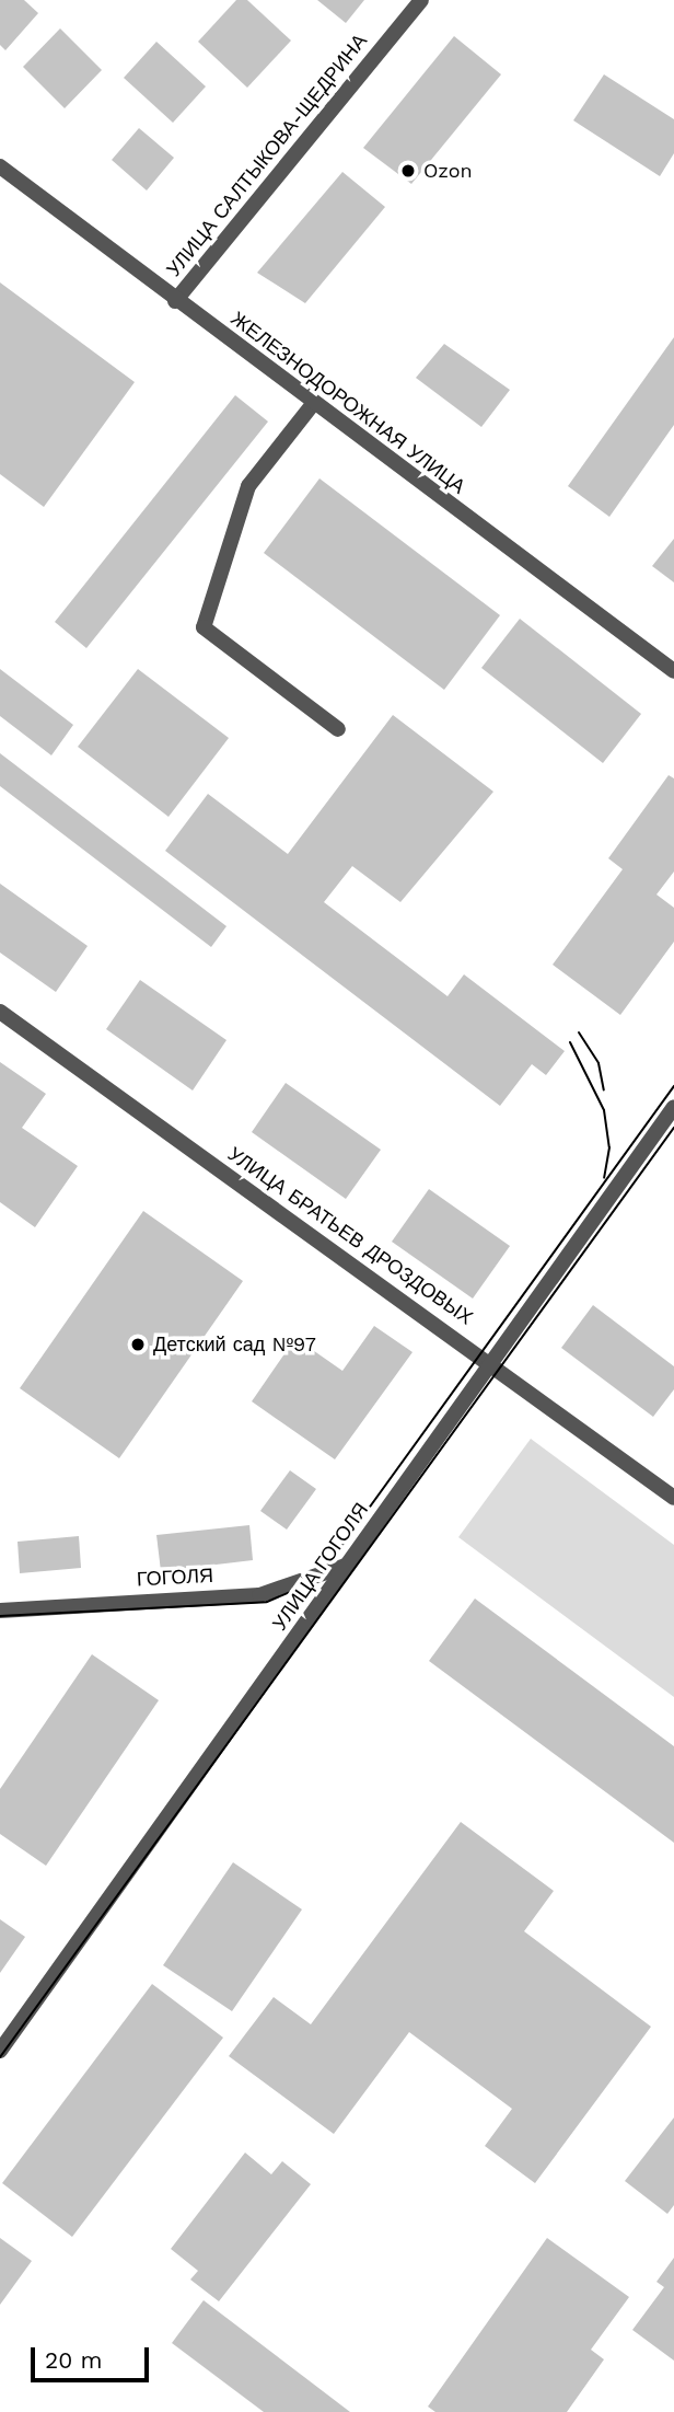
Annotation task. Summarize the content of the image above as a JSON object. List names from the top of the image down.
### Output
{
  "streets": {
    "street": [
      "УЛИЦА САЛТЫКОВА-ЩЕДРИНА",
      "ЖЕЛЕЗНОДОРОЖНАЯ УЛИЦА",
      "УЛИЦА БРАТЬЕВ ДРОЗДОВЫХ",
      "УЛИЦА ГОГОЛЯ",
      "ГОГОЛЯ"
    ]
  },
  "crossings": [
    ["УЛИЦА САЛТЫКОВА-ЩЕДРИНА", "ЖЕЛЕЗНОДОРОЖНАЯ УЛИЦА"],
    ["УЛИЦА БРАТЬЕВ ДРОЗДОВЫХ", "УЛИЦА ГОГОЛЯ"],
    ["УЛИЦА ГОГОЛЯ", "ГОГОЛЯ"]
  ],
  "places": ["Ozon", "Детский сад №97"],
  "scale_bar": "20 m"
}
